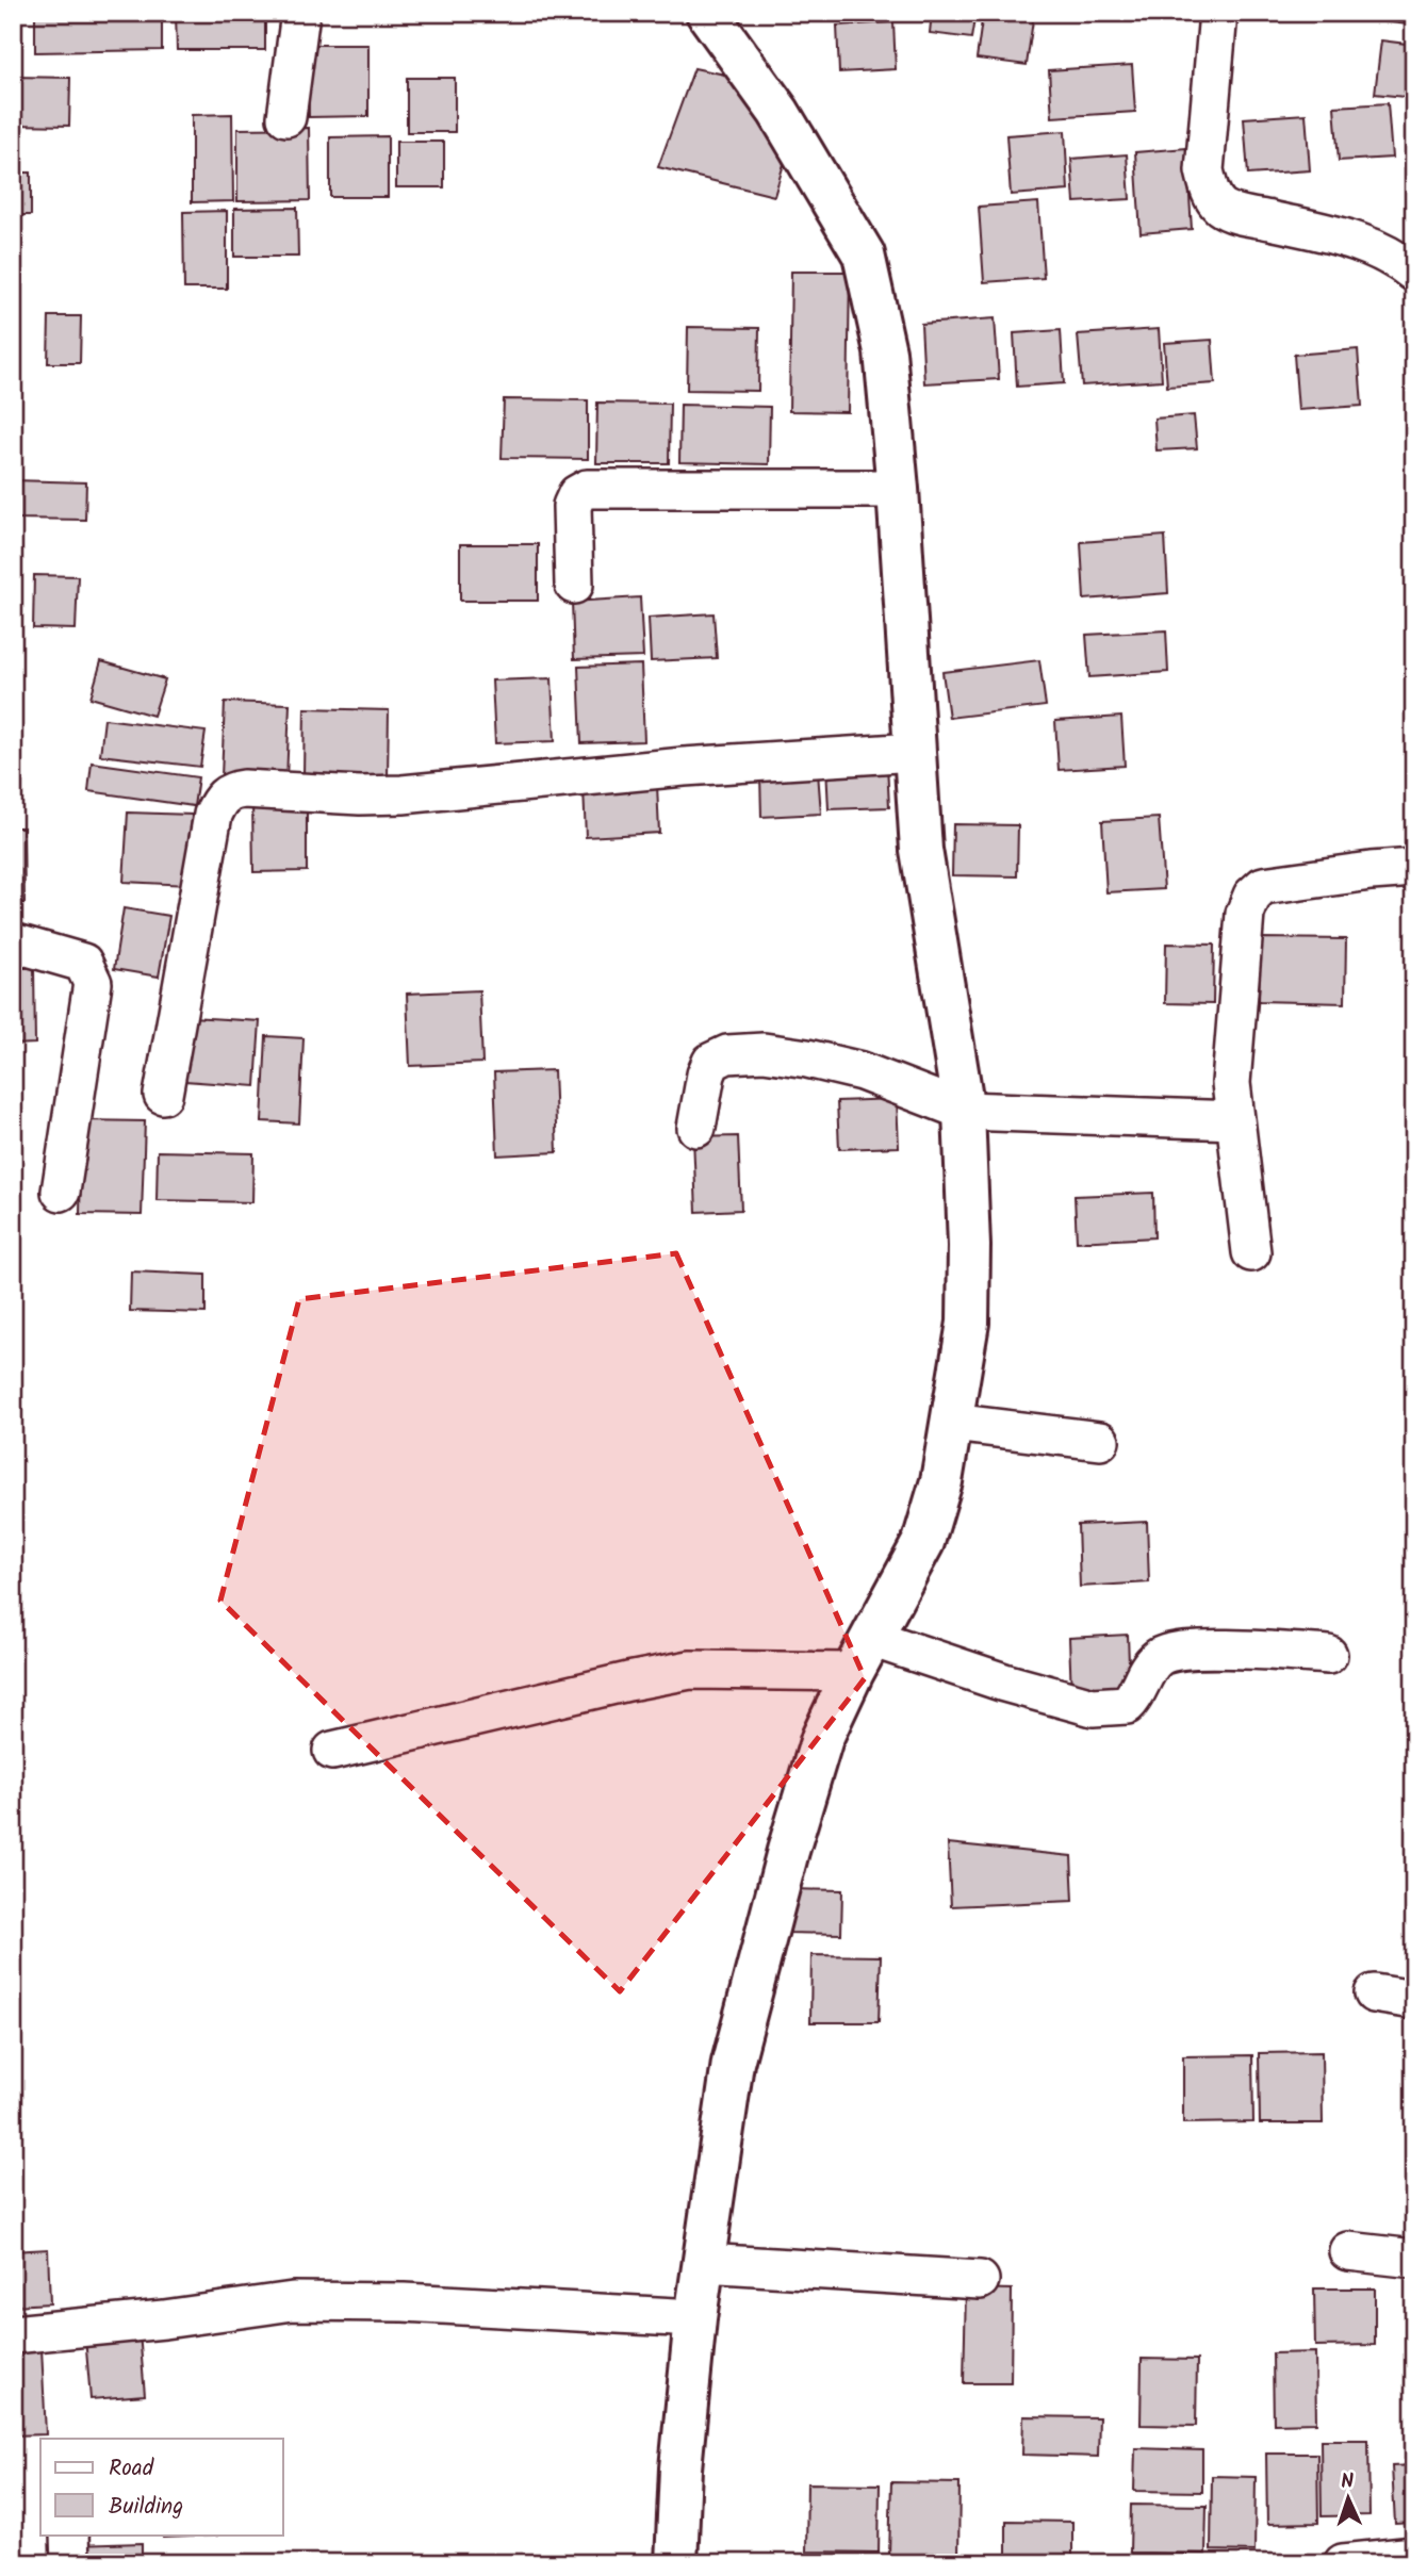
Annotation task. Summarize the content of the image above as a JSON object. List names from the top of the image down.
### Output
{
  "legend": ["Road", "Building"],
  "north": "top"
}
